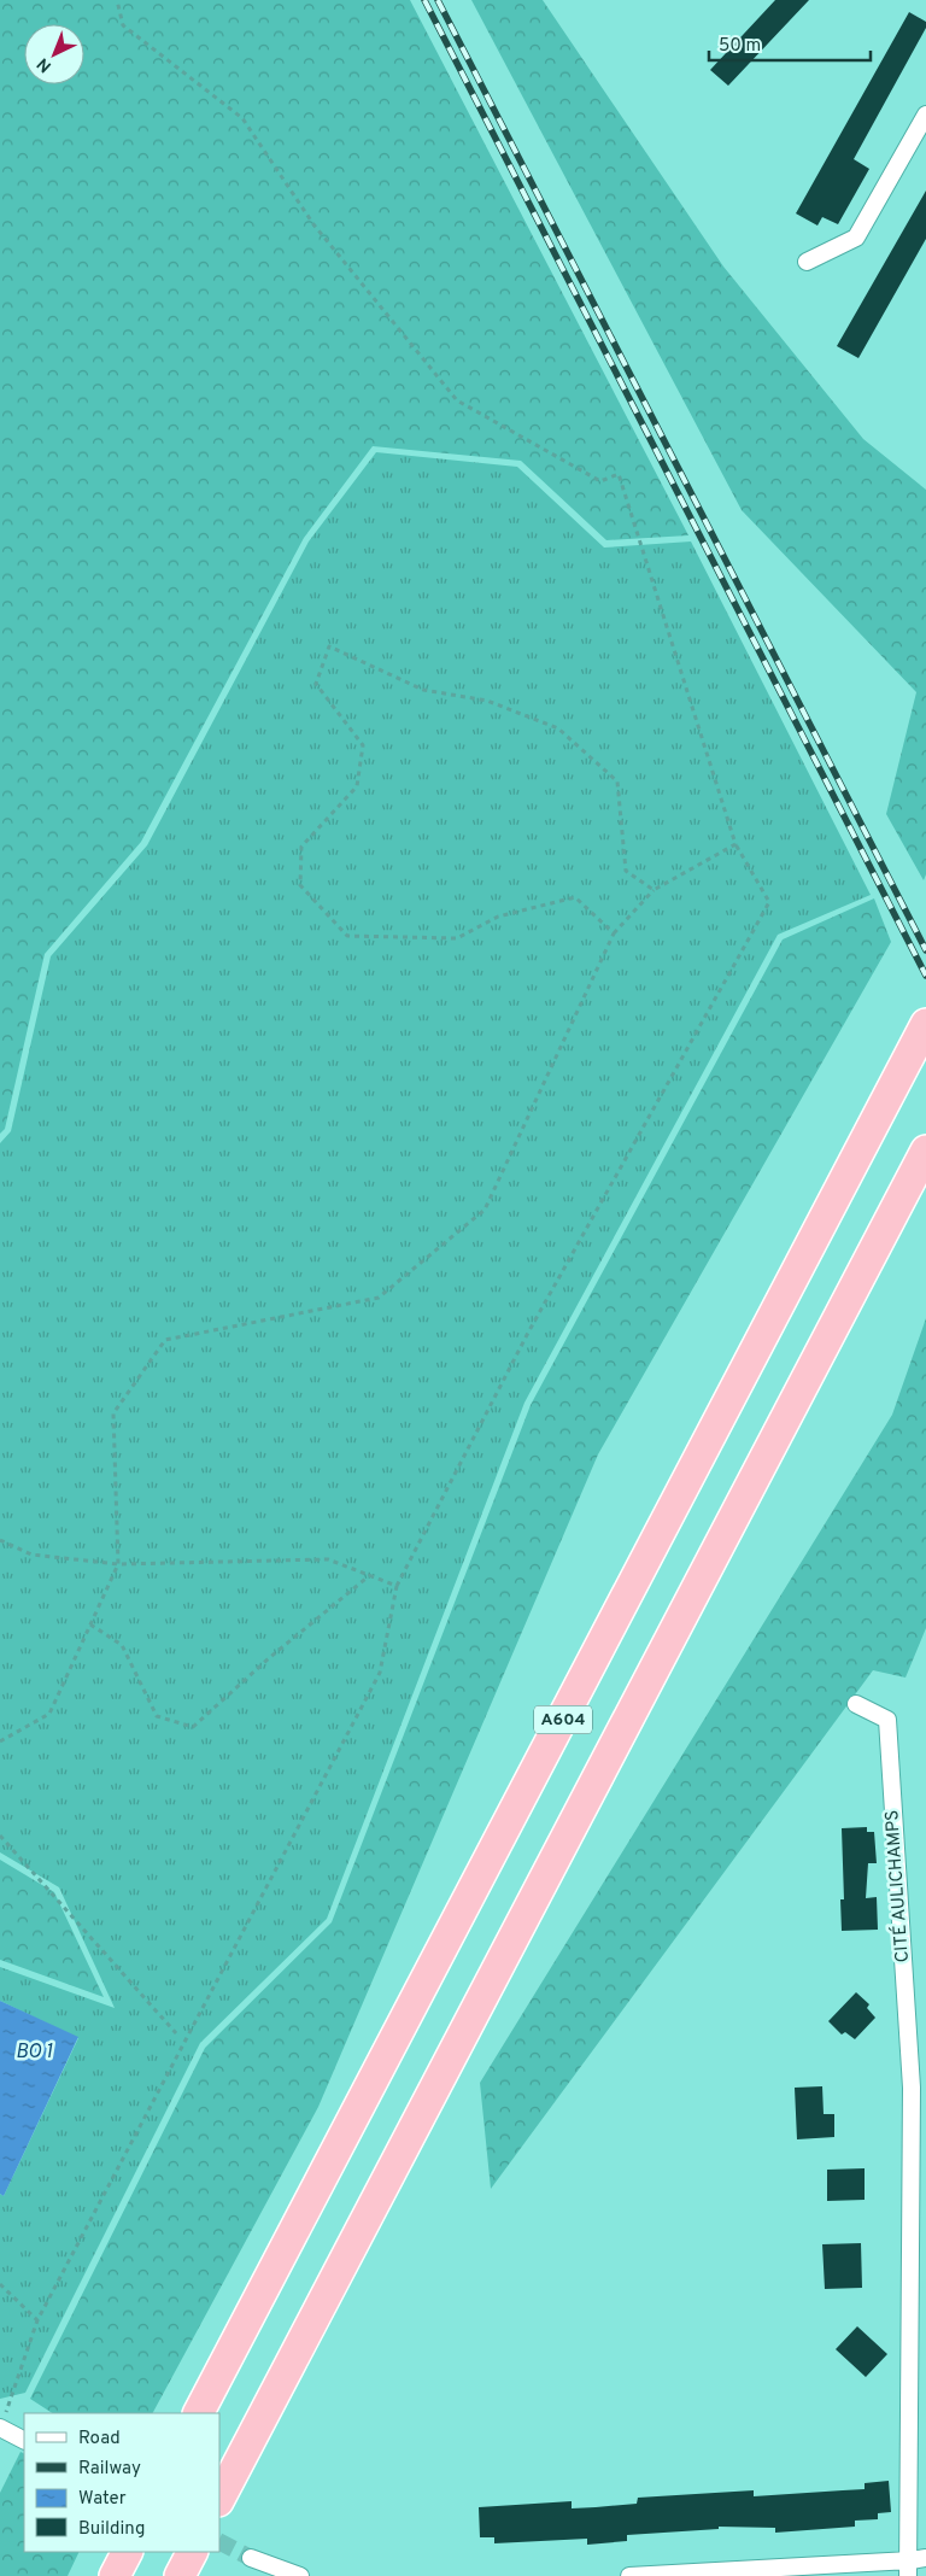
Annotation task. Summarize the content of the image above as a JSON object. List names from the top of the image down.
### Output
{
  "streets": {
    "highway": ["A604"],
    "street": ["CITÉ AULICHAMPS"]
  },
  "water": ["BO 1"],
  "legend": [
    "Road",
    "Railway",
    "Water",
    "Building"
  ],
  "scale_bar": "50 m",
  "north": "bottom left"
}
